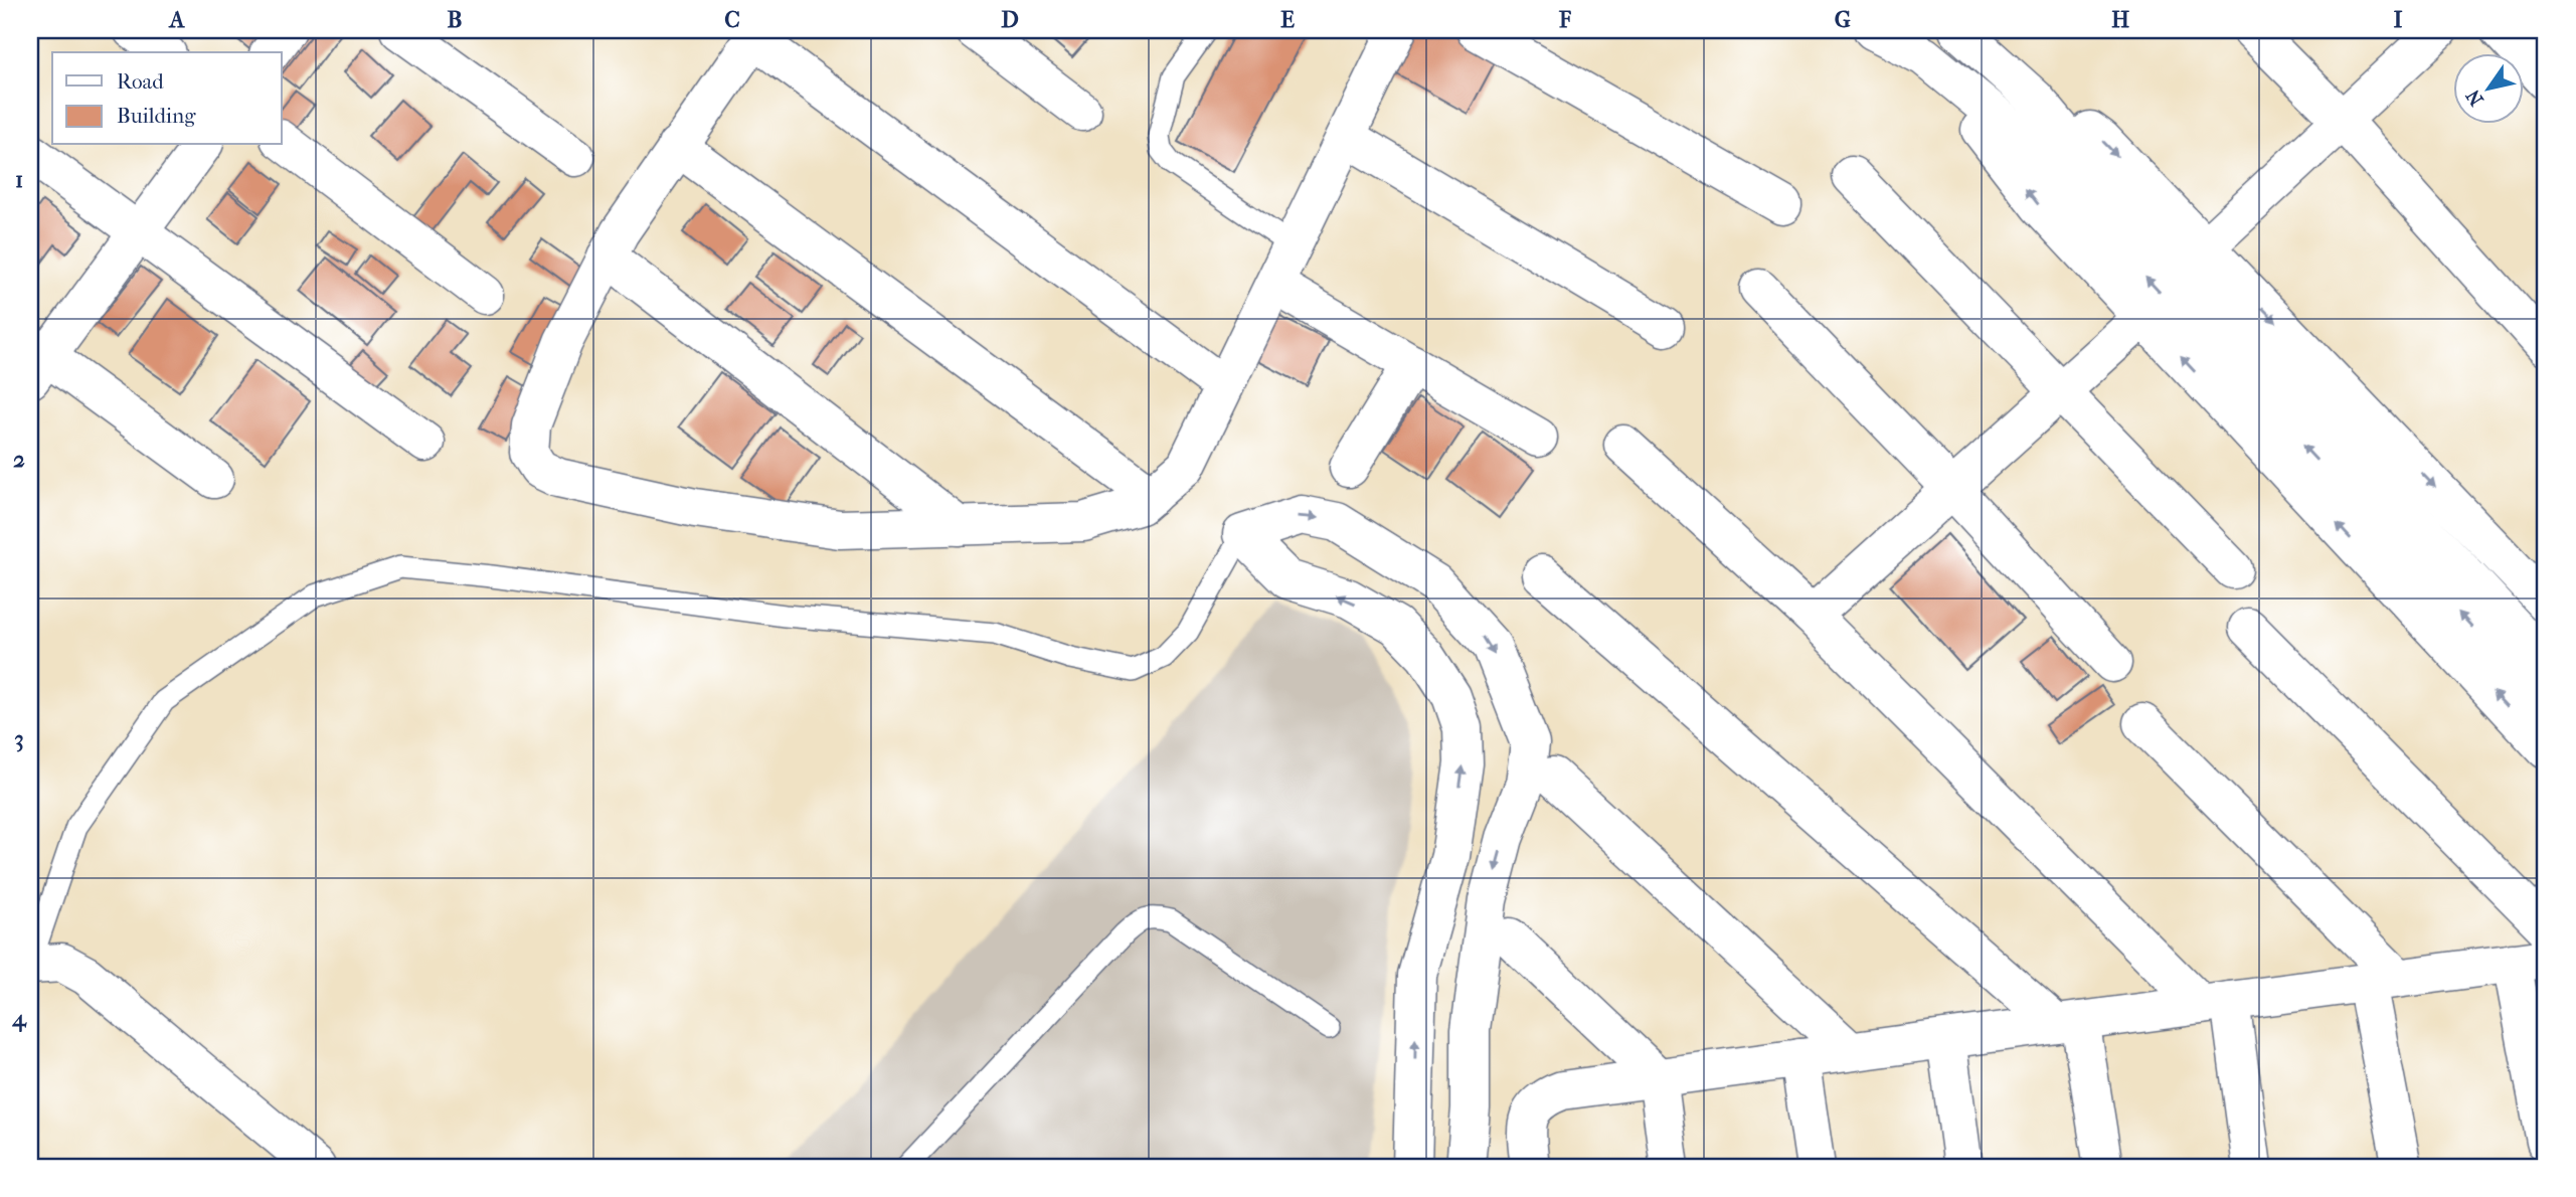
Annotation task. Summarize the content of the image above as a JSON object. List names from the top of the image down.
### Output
{
  "legend": ["Road", "Building"],
  "north": "bottom left",
  "grid": {
    "columns": [
      "A",
      "B",
      "C",
      "D",
      "E",
      "F",
      "G",
      "H",
      "I"
    ],
    "rows": [
      "1",
      "2",
      "3",
      "4"
    ]
  }
}
